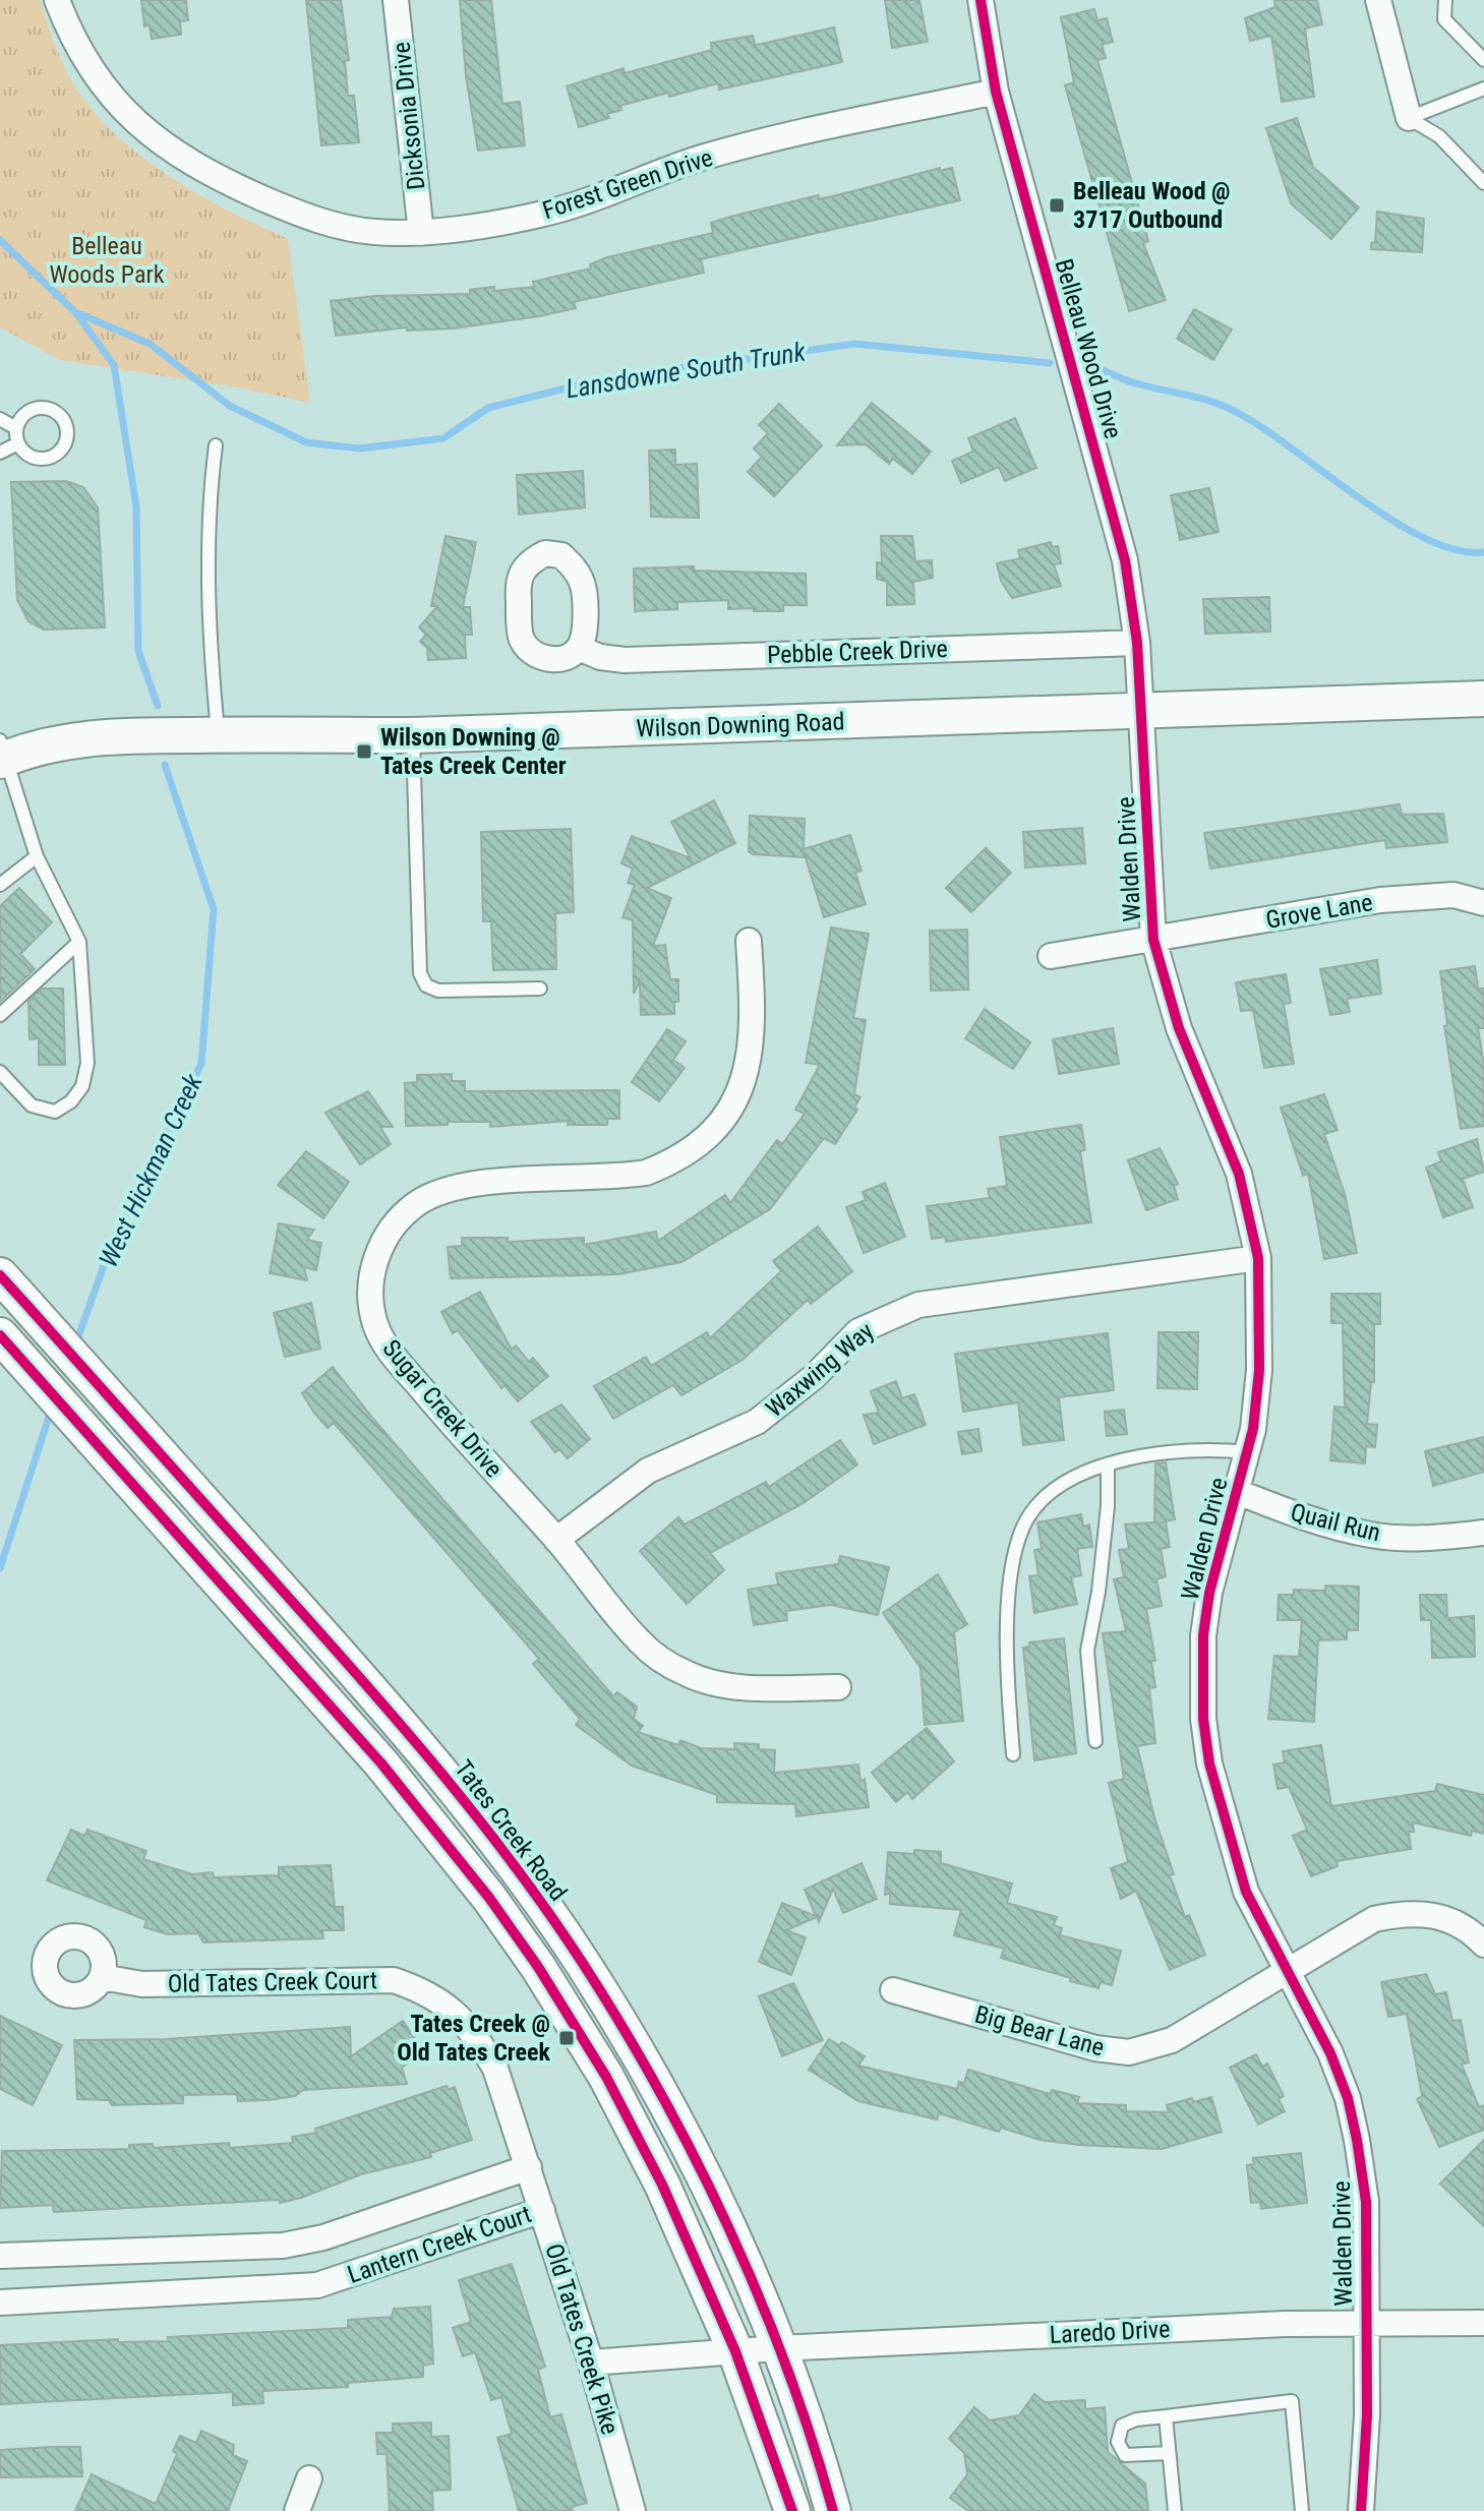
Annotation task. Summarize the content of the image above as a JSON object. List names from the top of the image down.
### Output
{
  "streets": {
    "main road": ["Wilson Downing Road", "Tates Creek Road"],
    "street": [
      "Dicksonia Drive",
      "Forest Green Drive",
      "Belleau Wood Drive",
      "Pebble Creek Drive",
      "Walden Drive",
      "Grove Lane",
      "Waxwing Way",
      "Sugar Creek Drive",
      "Quail Run",
      "Old Tates Creek Court",
      "Big Bear Lane",
      "Lantern Creek Court",
      "Laredo Drive",
      "Old Tates Creek Pike"
    ]
  },
  "crossings": [
    ["Dicksonia Drive", "Forest Green Drive"],
    ["Forest Green Drive", "Belleau Wood Drive"],
    ["Belleau Wood Drive", "Pebble Creek Drive"],
    ["Belleau Wood Drive", "Wilson Downing Road"],
    ["Belleau Wood Drive", "Walden Drive"],
    ["Wilson Downing Road", "Walden Drive"],
    ["Walden Drive", "Grove Lane"],
    ["Walden Drive", "Waxwing Way"],
    ["Walden Drive", "Quail Run"],
    ["Walden Drive", "Big Bear Lane"],
    ["Walden Drive", "Laredo Drive"],
    ["Waxwing Way", "Sugar Creek Drive"],
    ["Tates Creek Road", "Laredo Drive"],
    ["Old Tates Creek Court", "Lantern Creek Court"],
    ["Old Tates Creek Court", "Old Tates Creek Pike"],
    ["Lantern Creek Court", "Old Tates Creek Pike"],
    ["Laredo Drive", "Old Tates Creek Pike"]
  ],
  "water": ["Lansdowne South Trunk", "West Hickman Creek"],
  "parks": ["Belleau Woods Park"],
  "places": {
    "transit": ["Belleau Wood @ 3717 Outbound", "Wilson Downing @ Tates Creek Center", "Tates Creek @ Old Tates Creek"]
  }
}
